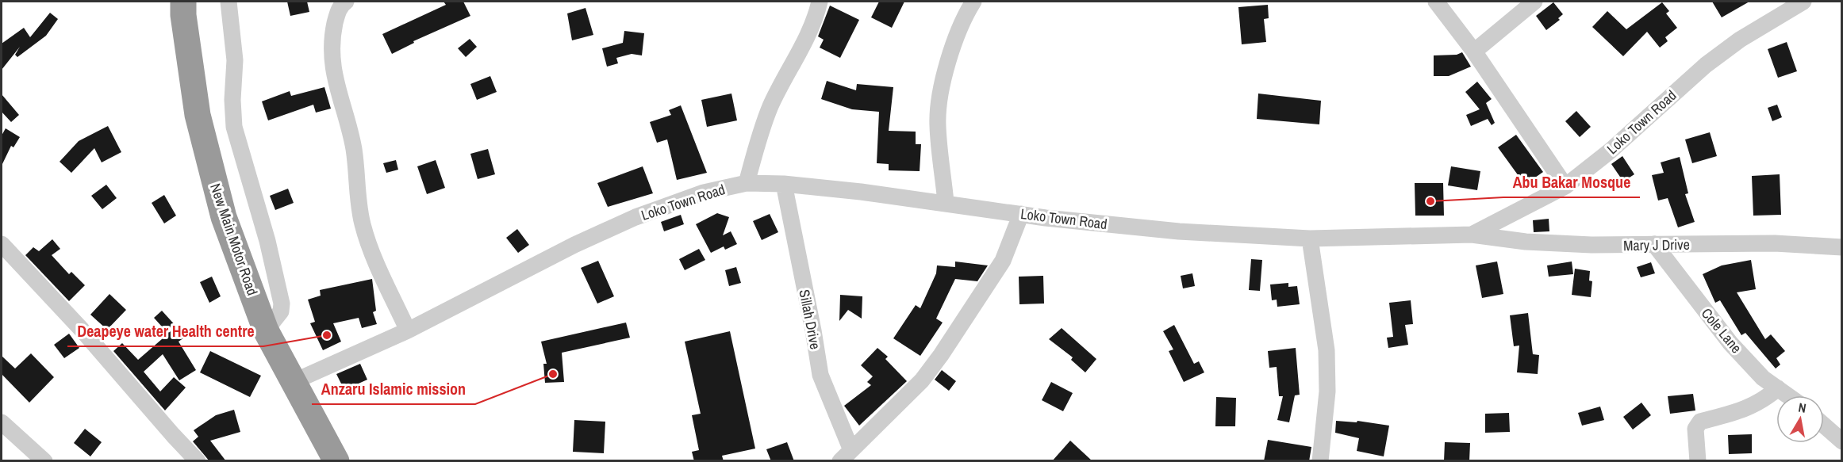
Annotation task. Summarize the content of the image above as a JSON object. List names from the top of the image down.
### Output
{
  "streets": {
    "highway": ["New Main Motor Road"],
    "street": [
      "Loko Town Road",
      "Mary J Drive",
      "Sillah Drive",
      "Cole Lane"
    ]
  },
  "crossings": [
    ["Loko Town Road", "New Main Motor Road"],
    ["Loko Town Road", "Mary J Drive"],
    ["Loko Town Road", "Sillah Drive"],
    ["Mary J Drive", "Cole Lane"]
  ],
  "places": ["Abu Bakar Mosque", "Deapeye water Health centre", "Anzaru Islamic mission"],
  "north": "top"
}
